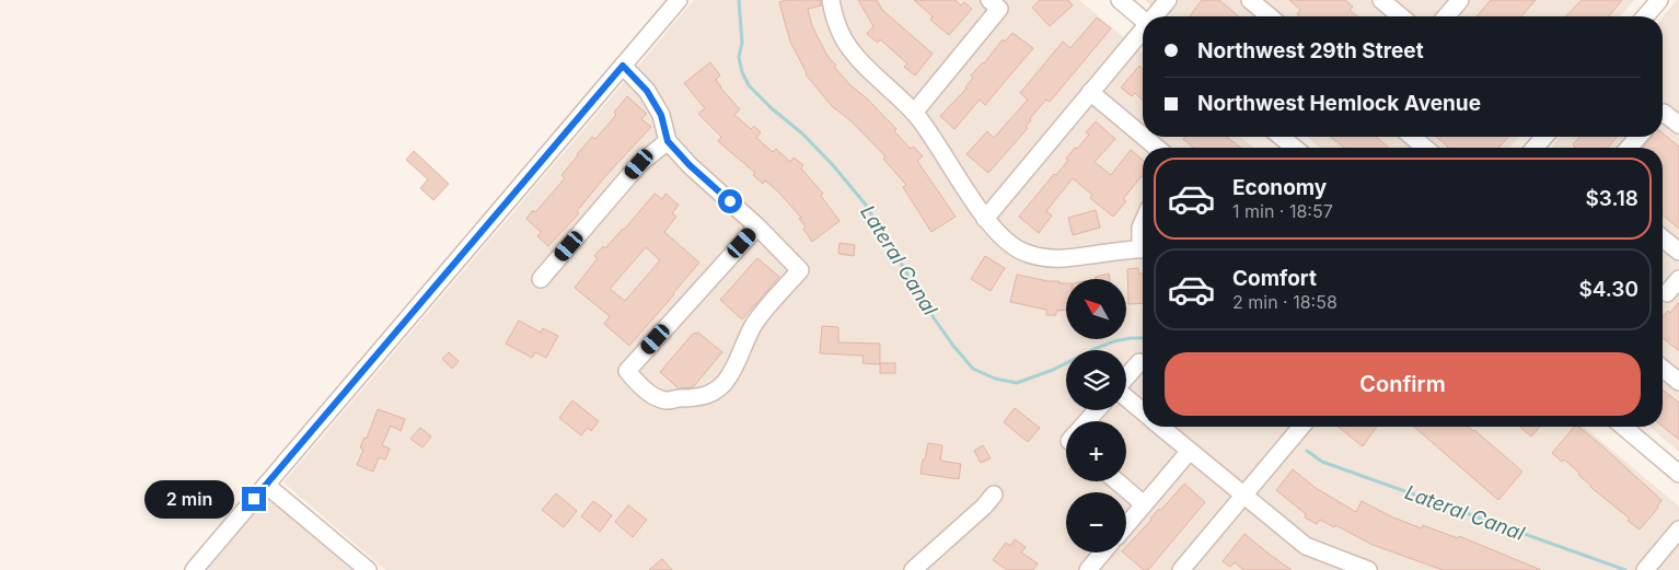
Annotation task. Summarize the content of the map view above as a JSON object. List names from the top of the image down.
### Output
{
  "water": ["Lateral Canal"],
  "north": "top left",
  "page": {
    "banner": ["Northwest 29th Street", "Northwest Hemlock Avenue"],
    "list": [
      {
        "name": "Economy",
        "note": "1 min · 18:57",
        "value": "$3.18"
      },
      {
        "name": "Comfort",
        "note": "2 min · 18:58",
        "value": "$4.30"
      }
    ],
    "map_buttons": ["+", "−"],
    "buttons": "Confirm",
    "bubble": "2 min"
  }
}
